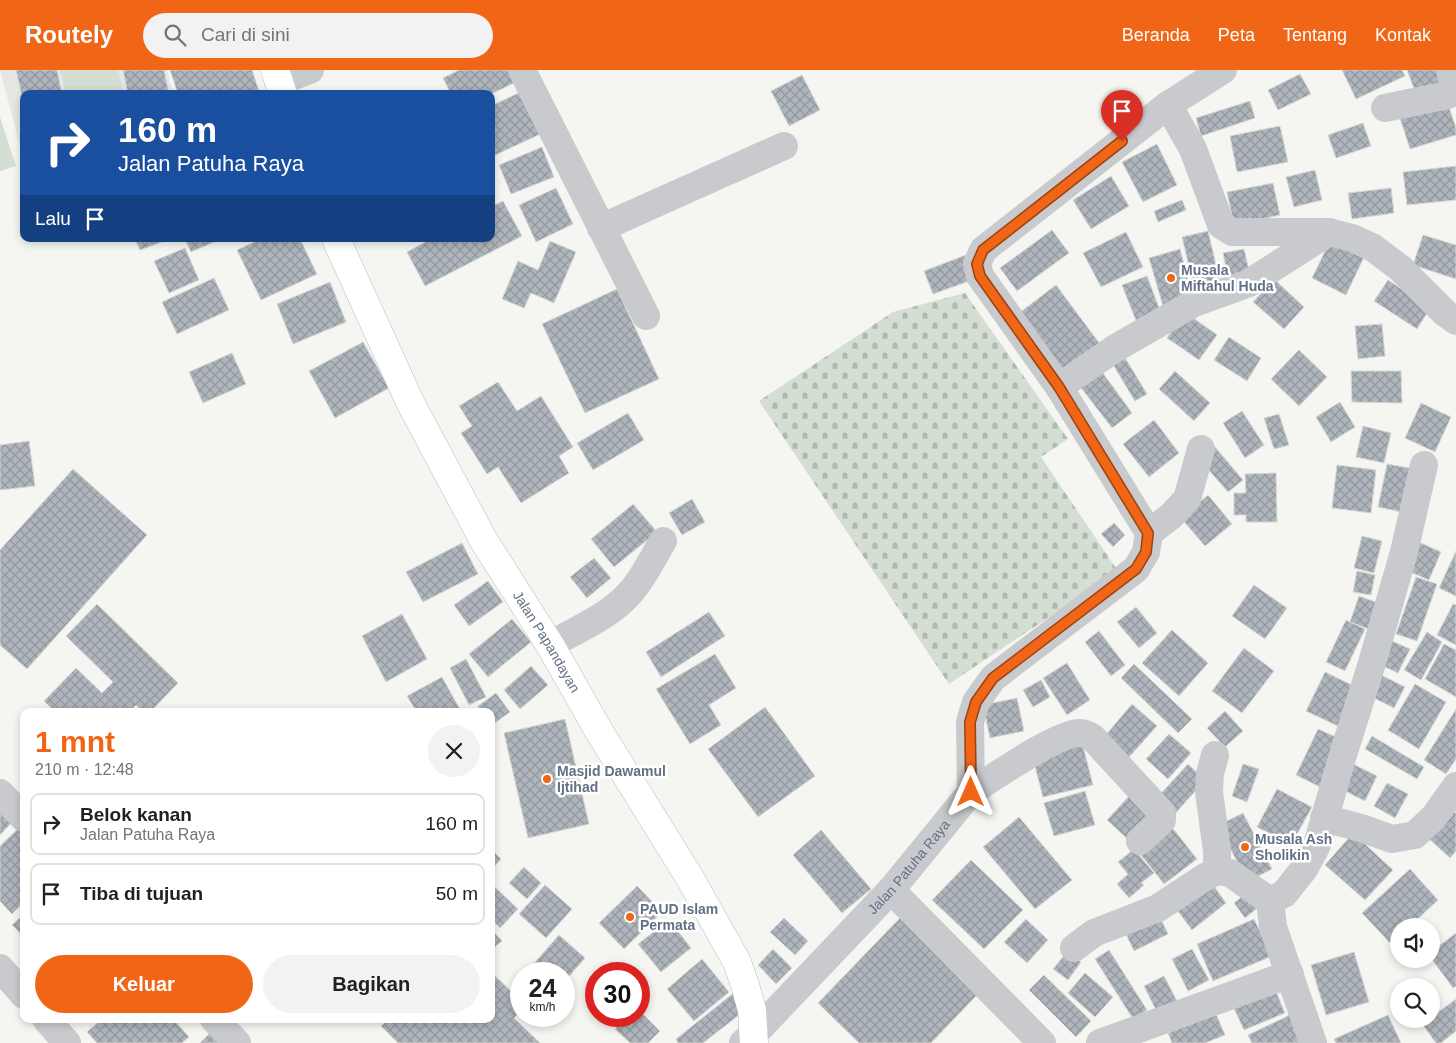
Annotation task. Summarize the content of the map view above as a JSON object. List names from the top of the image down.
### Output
{
  "streets": {
    "main road": ["Jalan Papandayan"],
    "street": ["Jalan Patuha Raya"]
  },
  "crossings": [
    ["Jalan Papandayan", "Jalan Patuha Raya"]
  ],
  "places": [
    "Musala Miftahul Huda",
    "Masjid Dawamul Ijtihad",
    "Musala Ash Sholikin",
    "PAUD Islam Permata"
  ],
  "page": {
    "header": "Routely",
    "search": "Cari di sini",
    "nav": [
      "Beranda",
      "Peta",
      "Tentang",
      "Kontak"
    ],
    "turn": ["160 m", "Jalan Patuha Raya"],
    "then": "Lalu",
    "heading": ["1 mnt", "210 m · 12:48"],
    "list": [
      {
        "name": "Belok kanan",
        "note": "Jalan Patuha Raya",
        "value": "160 m"
      },
      {
        "name": "Tiba di tujuan",
        "value": "50 m"
      }
    ],
    "buttons": ["Keluar", "Bagikan"],
    "speed": "24 km/h",
    "limit": "30"
  }
}
